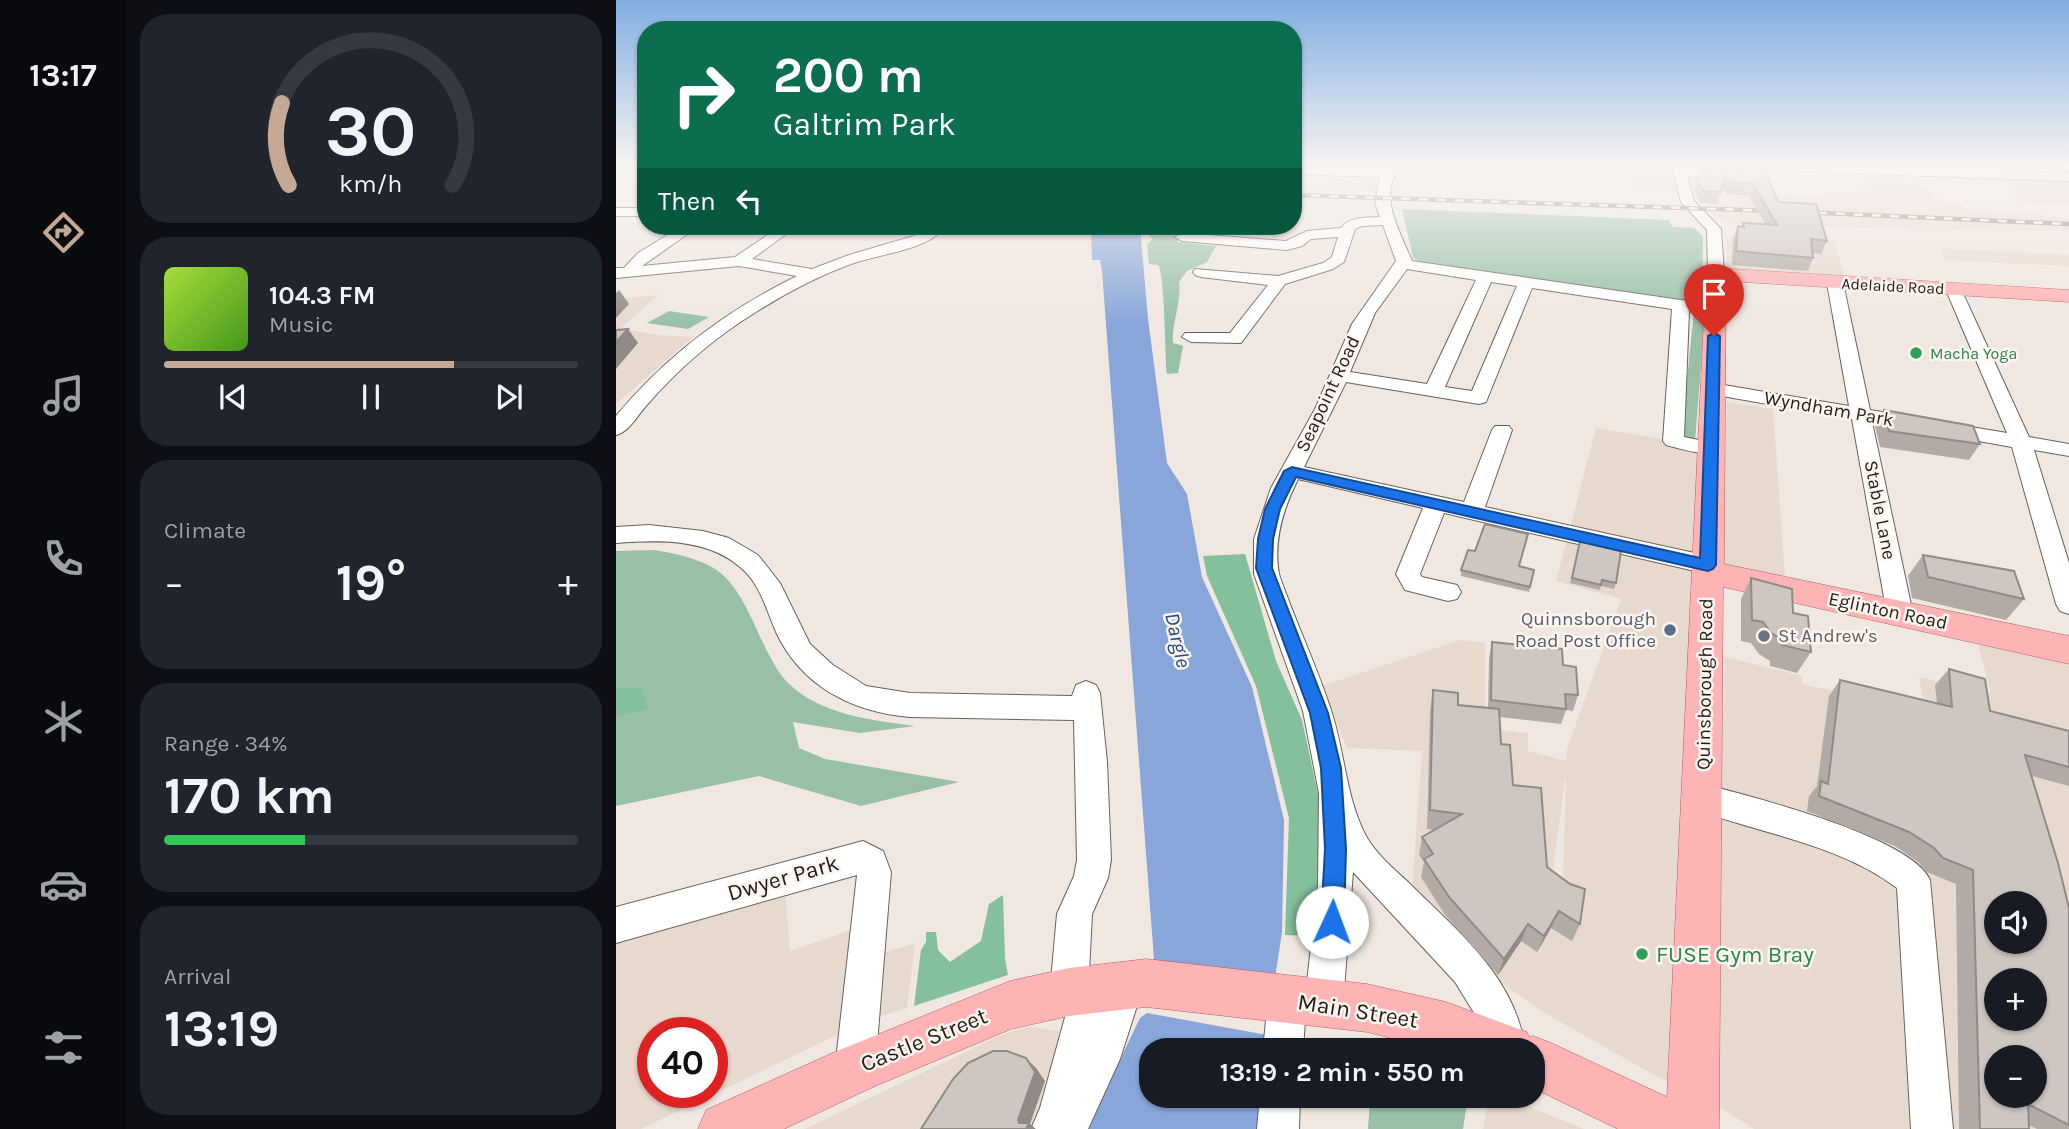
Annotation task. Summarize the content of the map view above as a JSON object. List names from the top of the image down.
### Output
{
  "streets": {
    "main road": [
      "Adelaide Road",
      "Eglinton Road",
      "Quinsborough Road",
      "Main Street",
      "Castle Street"
    ],
    "street": [
      "Seapoint Road",
      "Wyndham Park",
      "Stable Lane",
      "Dwyer Park"
    ]
  },
  "crossings": [
    ["Adelaide Road", "Stable Lane"],
    ["Adelaide Road", "Quinsborough Road"],
    ["Seapoint Road", "Main Street"],
    ["Seapoint Road", "Castle Street"],
    ["Wyndham Park", "Stable Lane"],
    ["Wyndham Park", "Quinsborough Road"],
    ["Stable Lane", "Eglinton Road"],
    ["Eglinton Road", "Quinsborough Road"],
    ["Dwyer Park", "Castle Street"],
    ["Main Street", "Castle Street"]
  ],
  "water": ["Dargle"],
  "places": [
    "Macha Yoga",
    "Quinnsborough Road Post Office",
    "St Andrew's",
    "FUSE Gym Bray"
  ],
  "page": {
    "tabs": "13:17",
    "turn": ["200 m", "Galtrim Park"],
    "then": "Then",
    "song": ["104.3 FM", "Music"],
    "tile": [
      "Climate",
      ["Range · 34%", "170 km"],
      ["Arrival", "13:19"]
    ],
    "heat": ["−", "19°", "+"],
    "map_buttons": ["+", "−"],
    "limit": "40",
    "trip": "13:19 · 2 min · 550 m",
    "gauge": ["30", "km/h"]
  }
}
